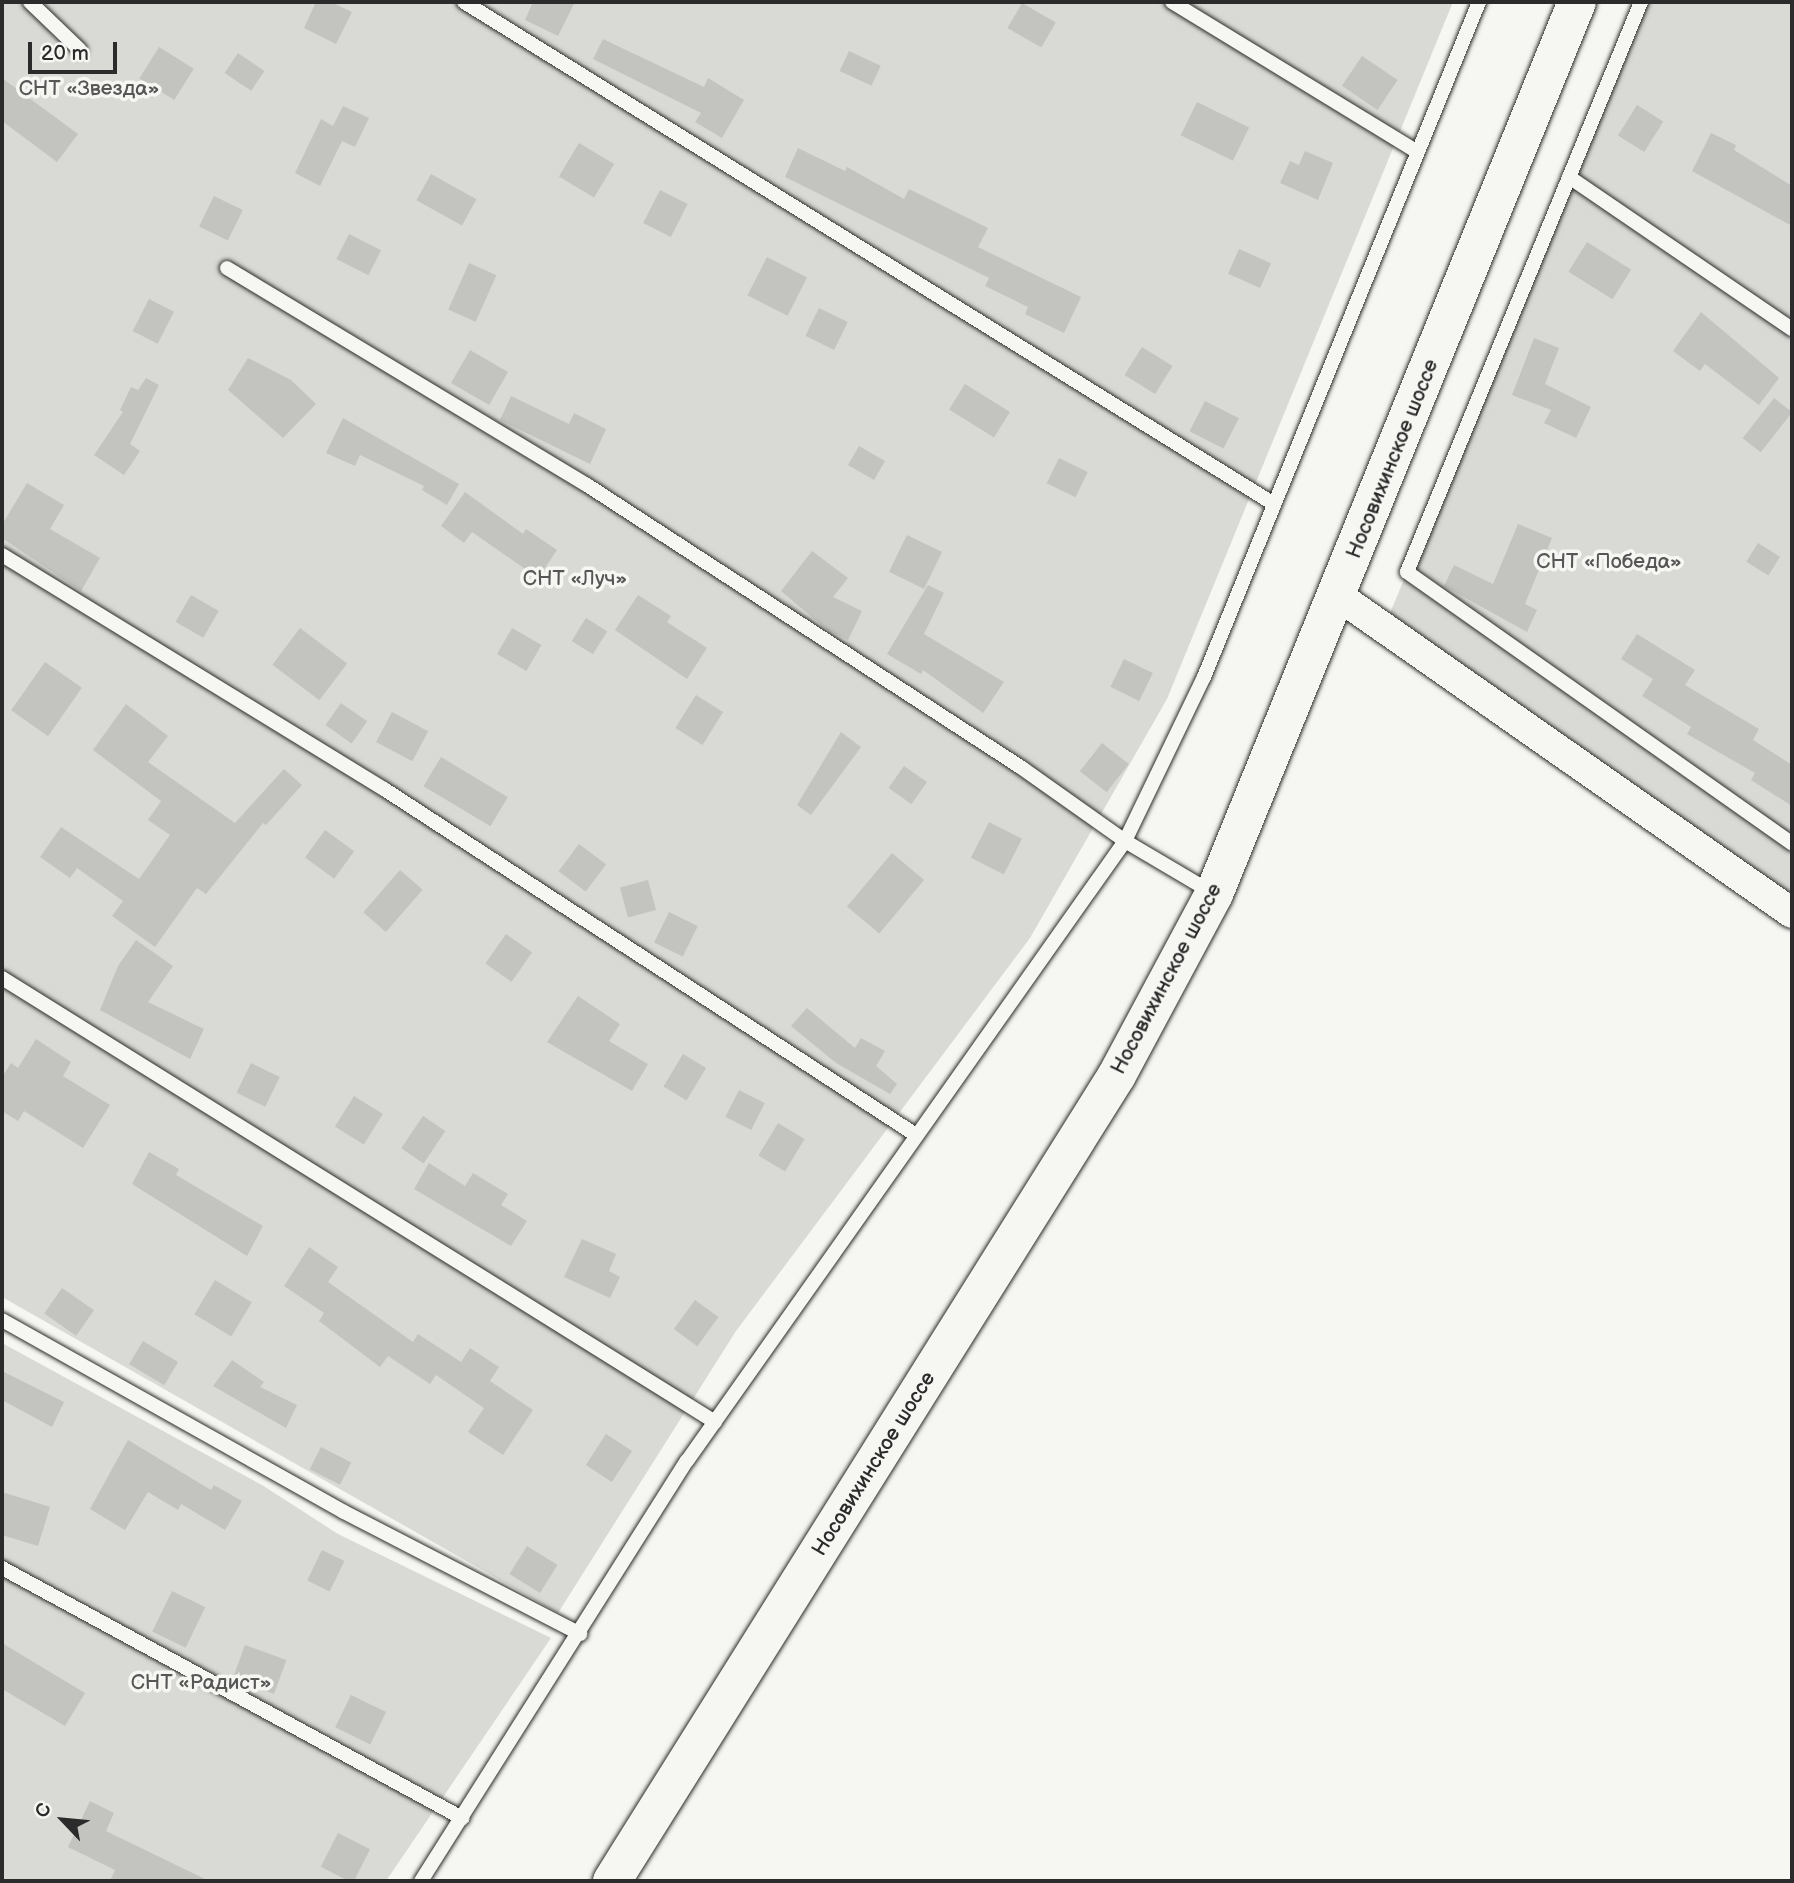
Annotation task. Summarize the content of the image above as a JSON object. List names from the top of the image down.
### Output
{
  "streets": {
    "main road": ["Носовихинское шоссе"]
  },
  "parks": [
    "СНТ «Звезда»",
    "СНТ «Победа»",
    "СНТ «Луч»",
    "СНТ «Радист»"
  ],
  "scale_bar": "20 m",
  "north": "top left"
}
